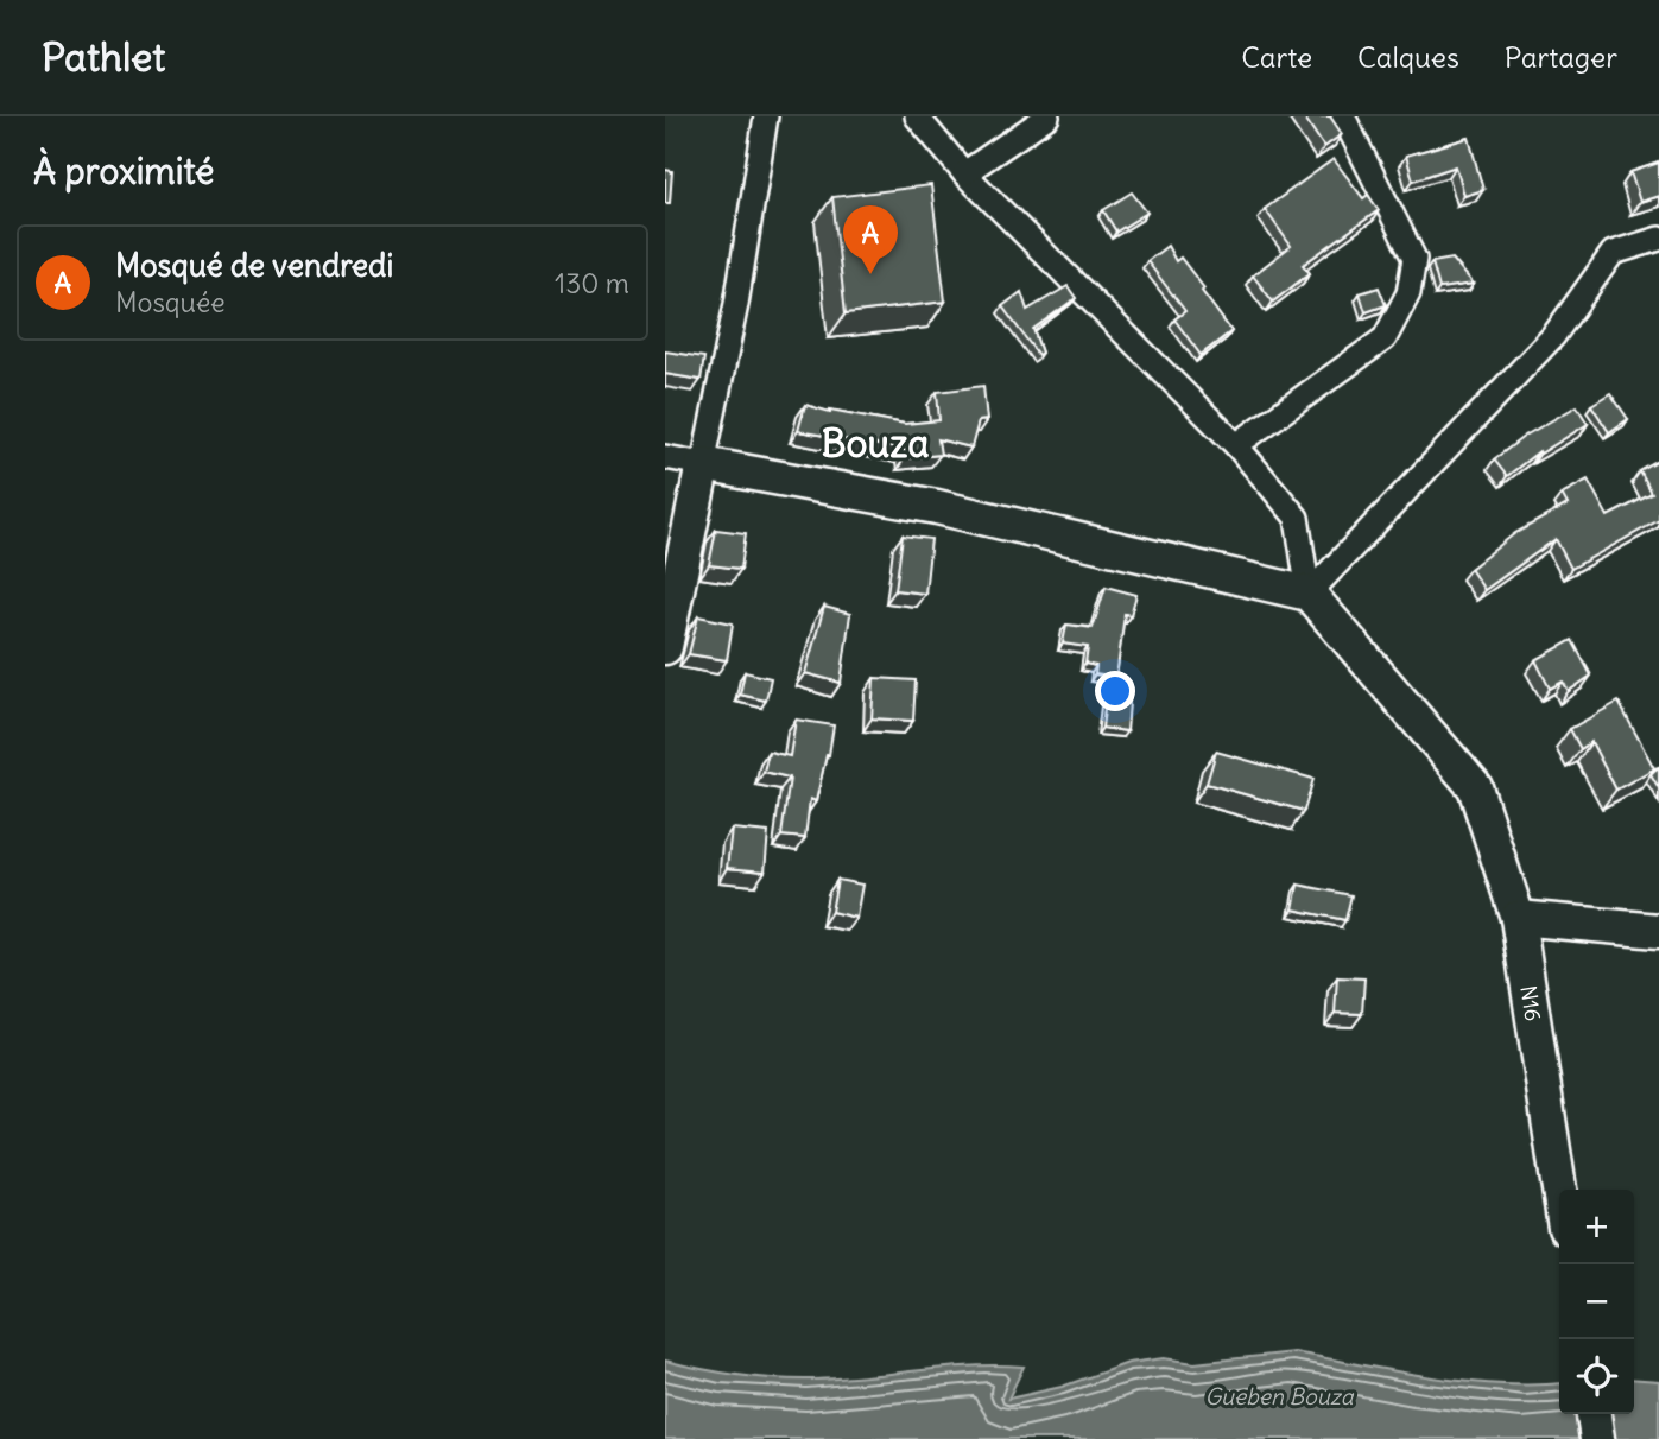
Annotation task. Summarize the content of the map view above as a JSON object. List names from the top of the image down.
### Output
{
  "streets": {
    "street": ["N16"]
  },
  "districts": ["Bouza"],
  "water": ["Gueben Bouza"],
  "page": {
    "header": "Pathlet",
    "nav": ["Carte", "Calques", "Partager"],
    "heading": "À proximité",
    "pins": "A",
    "list": [
      {
        "mark": "A",
        "name": "Mosqué de vendredi",
        "note": "Mosquée",
        "value": "130 m"
      }
    ],
    "map_buttons": ["+", "−"]
  }
}
